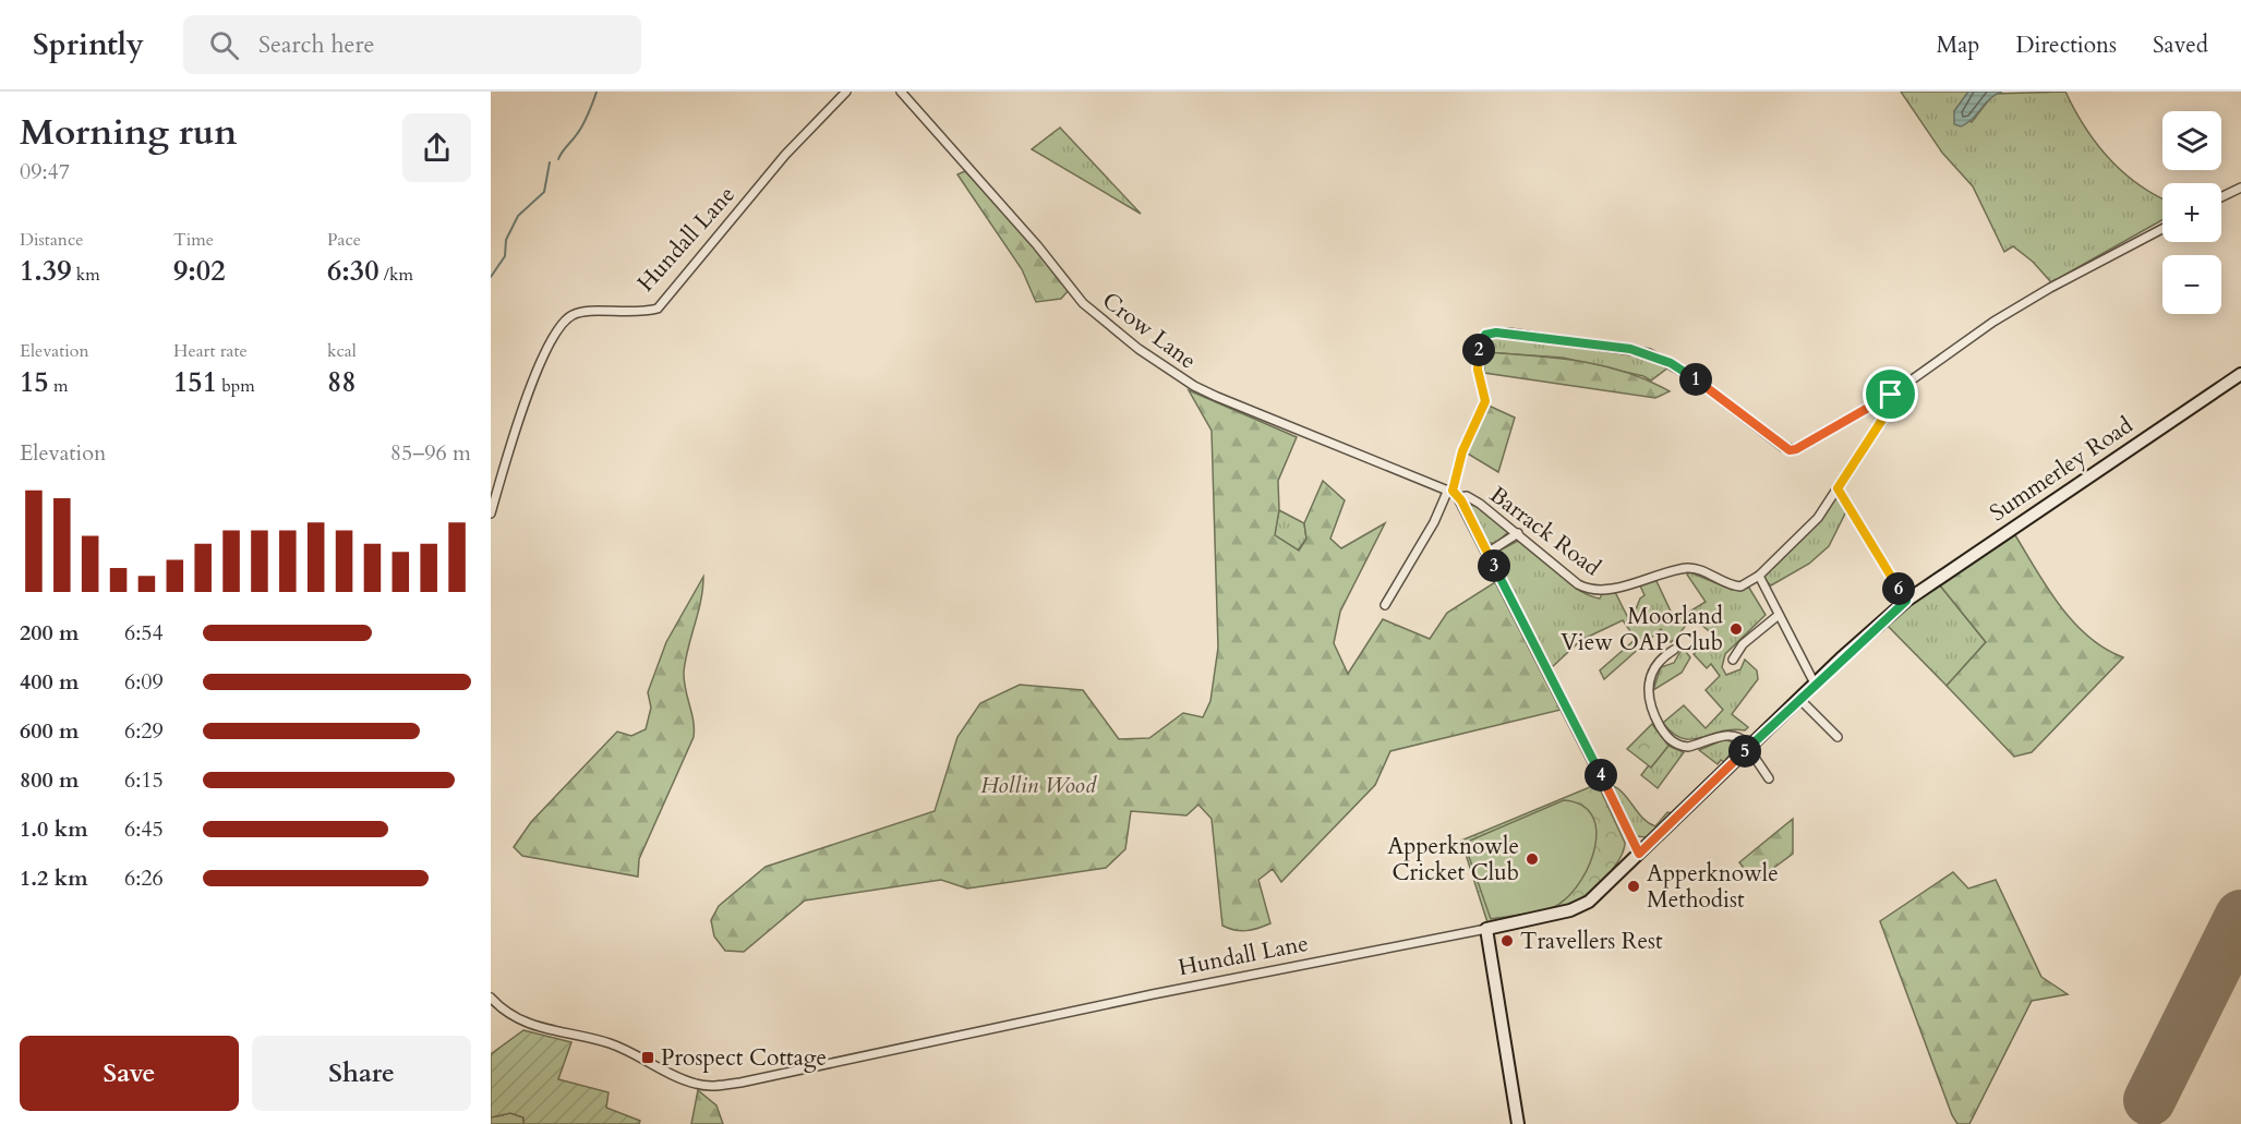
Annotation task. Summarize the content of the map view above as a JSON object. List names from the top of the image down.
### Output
{
  "streets": {
    "street": [
      "Hundall Lane",
      "Crow Lane",
      "Summerley Road",
      "Barrack Road"
    ]
  },
  "crossings": [
    ["Hundall Lane", "Summerley Road"]
  ],
  "parks": ["Hollin Wood"],
  "places": {
    "other": [
      "Moorland View OAP Club",
      "Apperknowle Cricket Club",
      "Apperknowle Methodist",
      "Travellers Rest"
    ],
    "transit": ["Prospect Cottage"]
  },
  "page": {
    "header": "Sprintly",
    "search": "Search here",
    "nav": ["Map", "Directions", "Saved"],
    "heading": ["Morning run", "09:47"],
    "map_buttons": ["+", "−"],
    "stats": [
      ["Distance", "1.39 km"],
      ["Time", "9:02"],
      ["Pace", "6:30 /km"],
      ["Elevation", "15 m"],
      ["Heart rate", "151 bpm"],
      ["kcal", "88"]
    ],
    "pins": [
      "2",
      "1",
      "3",
      "6",
      "5",
      "4"
    ],
    "chart": ["Elevation", "85–96 m"],
    "list": [
      {
        "name": "200 m",
        "note": "6:54"
      },
      {
        "name": "400 m",
        "note": "6:09"
      },
      {
        "name": "600 m",
        "note": "6:29"
      },
      {
        "name": "800 m",
        "note": "6:15"
      },
      {
        "name": "1.0 km",
        "note": "6:45"
      },
      {
        "name": "1.2 km",
        "note": "6:26"
      }
    ],
    "buttons": ["Save", "Share"]
  }
}
